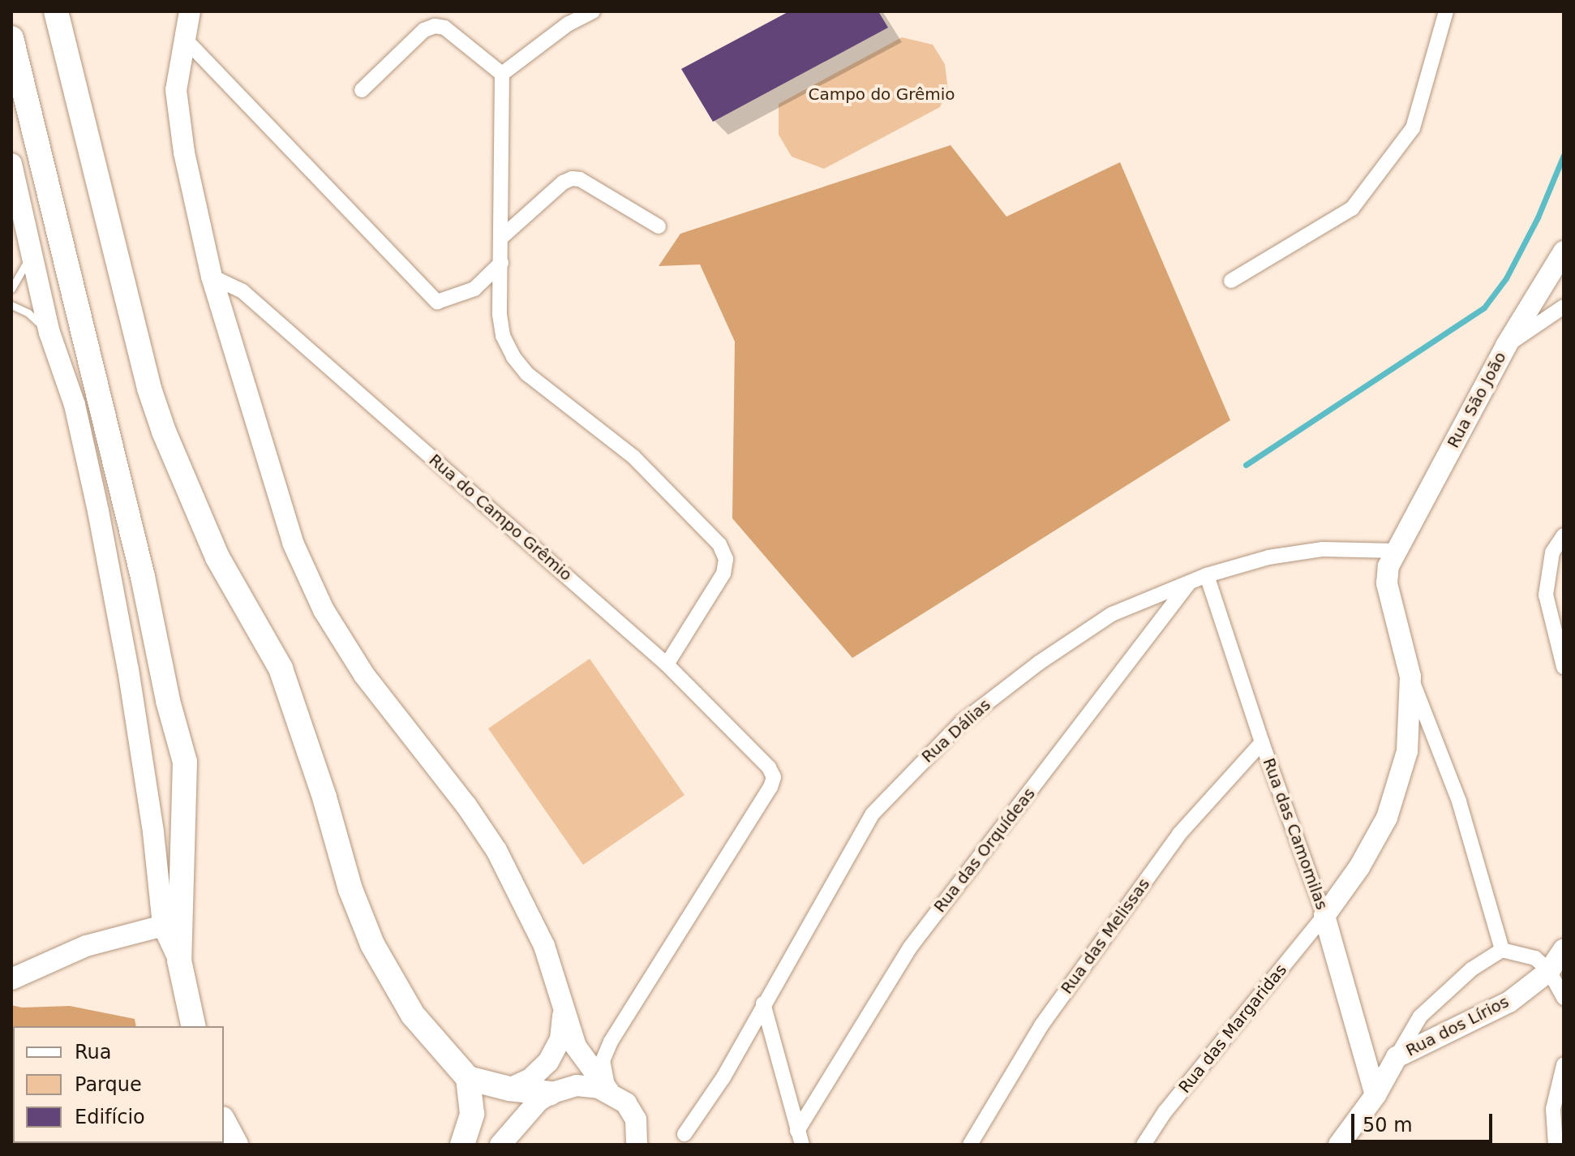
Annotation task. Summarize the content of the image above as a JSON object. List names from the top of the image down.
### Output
{
  "streets": {
    "street": [
      "Rua São João",
      "Rua do Campo Grêmio",
      "Rua Dálias",
      "Rua das Camomilas",
      "Rua das Orquídeas",
      "Rua das Melissas",
      "Rua dos Lírios",
      "Rua das Margaridas"
    ]
  },
  "crossings": [
    ["Rua São João", "Rua Dálias"],
    ["Rua São João", "Rua das Camomilas"],
    ["Rua São João", "Rua das Margaridas"],
    ["Rua Dálias", "Rua das Camomilas"],
    ["Rua Dálias", "Rua das Orquídeas"],
    ["Rua das Camomilas", "Rua das Melissas"],
    ["Rua das Camomilas", "Rua dos Lírios"],
    ["Rua das Camomilas", "Rua das Margaridas"]
  ],
  "parks": ["Campo do Grêmio"],
  "legend": ["Rua", "Parque", "Edifício"],
  "scale_bar": "50 m"
}
